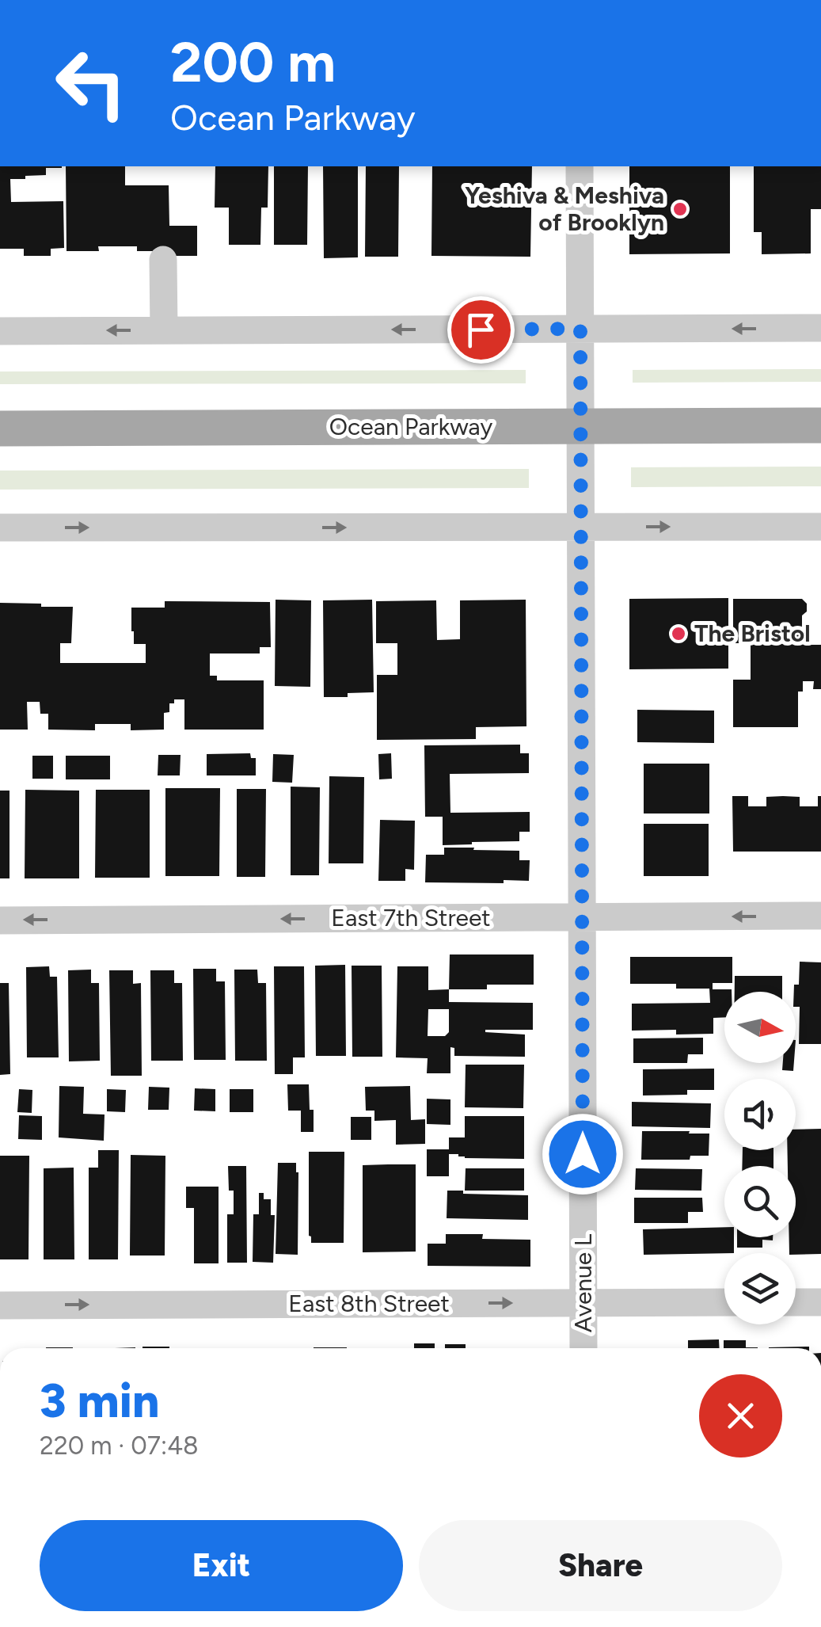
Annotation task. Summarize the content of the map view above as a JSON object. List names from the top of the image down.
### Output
{
  "streets": {
    "main road": ["Ocean Parkway"],
    "street": ["East 7th Street", "Avenue L", "East 8th Street"]
  },
  "crossings": [
    ["Ocean Parkway", "Avenue L"],
    ["East 7th Street", "Avenue L"],
    ["Avenue L", "East 8th Street"]
  ],
  "one_way": ["East 7th Street", "East 8th Street"],
  "places": ["Yeshiva & Meshiva of Brooklyn", "The Bristol"],
  "north": "right",
  "page": {
    "turn": ["200 m", "Ocean Parkway"],
    "heading": ["3 min", "220 m · 07:48"],
    "buttons": ["Exit", "Share"]
  }
}
